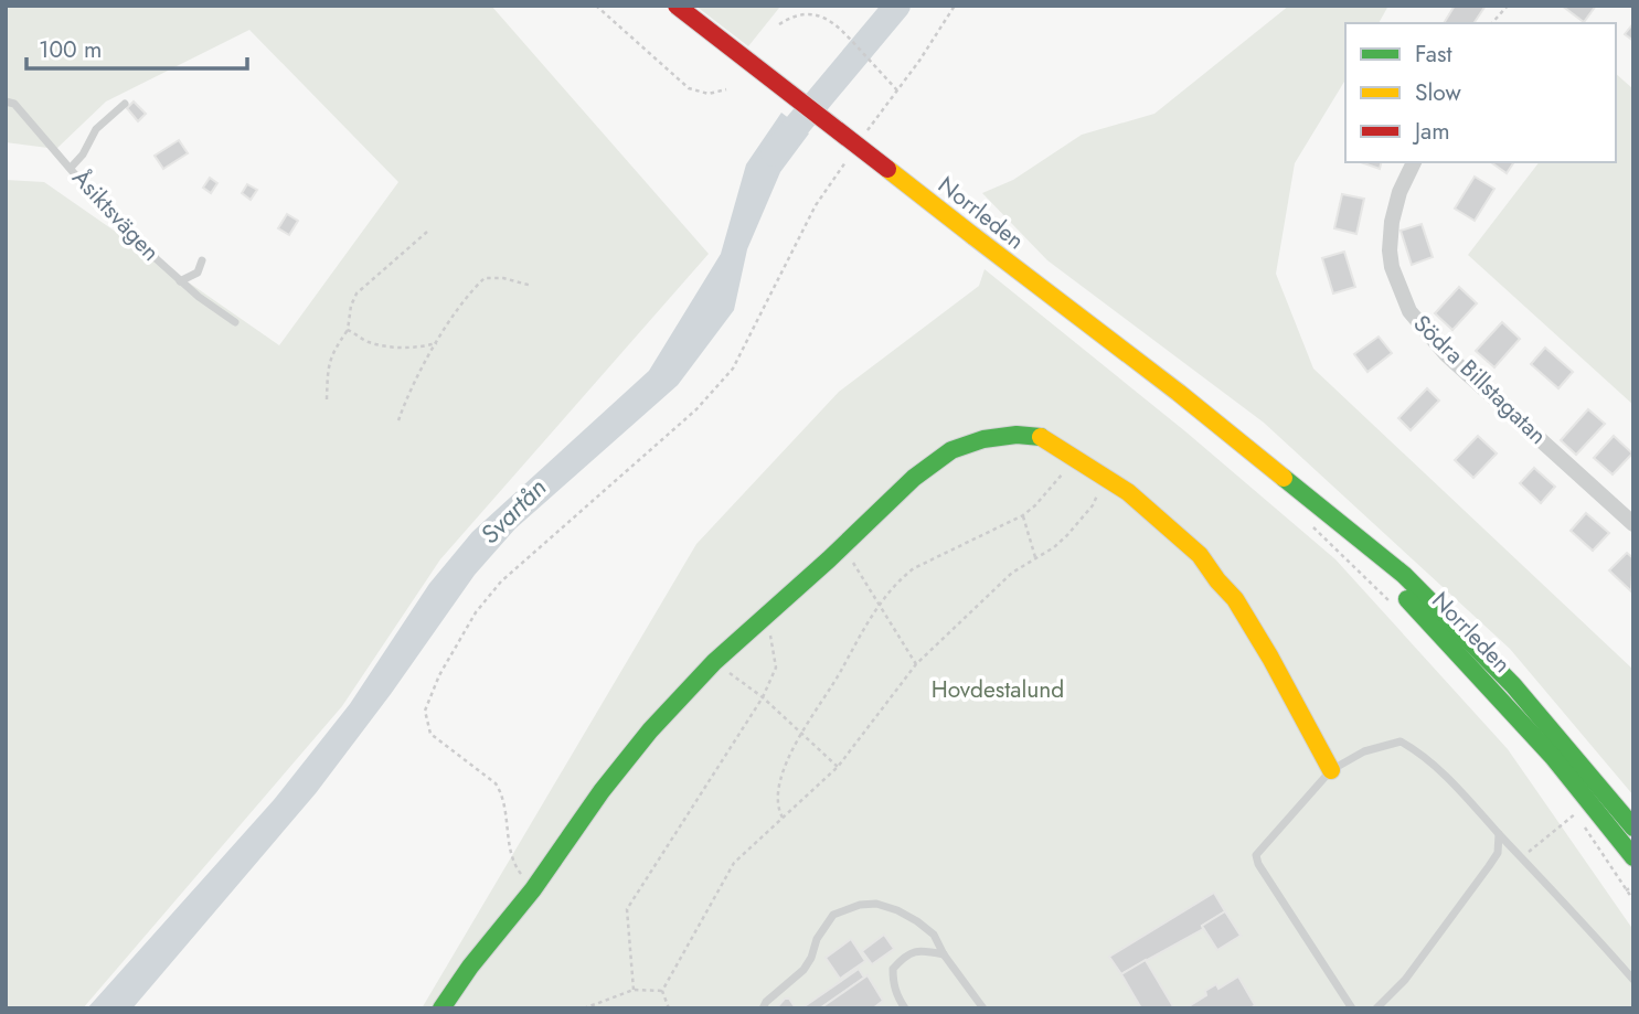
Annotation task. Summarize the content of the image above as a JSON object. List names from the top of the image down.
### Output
{
  "streets": {
    "main road": ["Norrleden"],
    "street": ["Södra Billstagatan"],
    "lane": ["Åsiktsvägen"]
  },
  "water": ["Svartån"],
  "parks": ["Hovdestalund"],
  "legend": ["Fast", "Slow", "Jam"],
  "scale_bar": "100 m"
}
